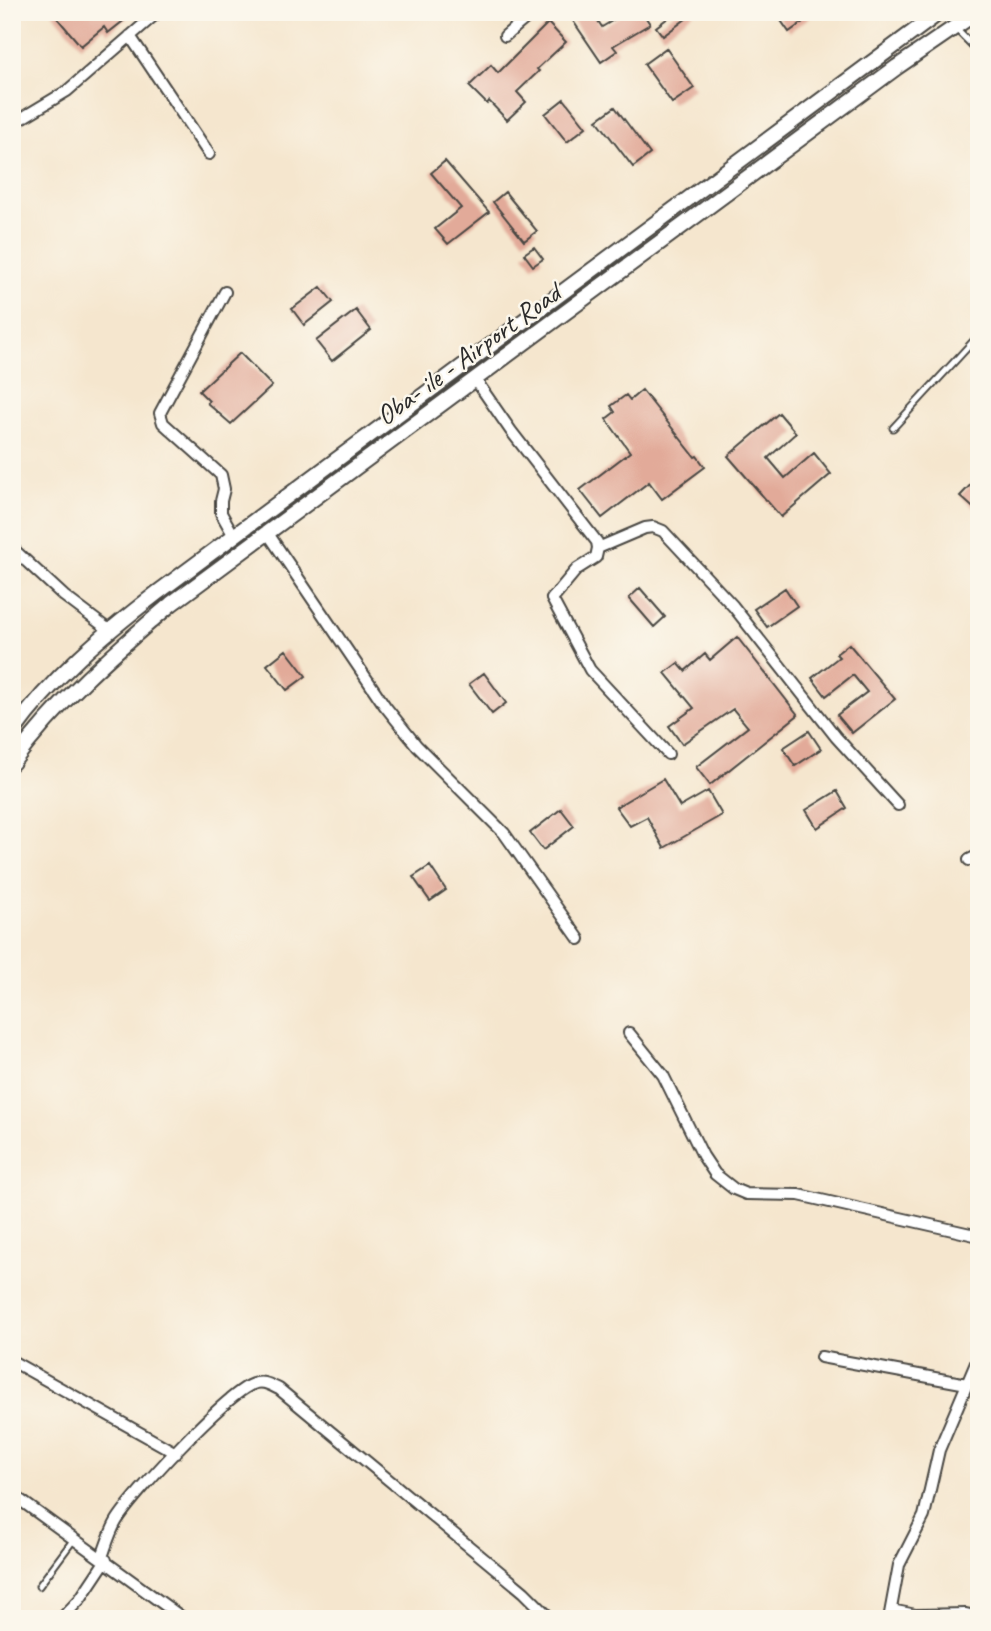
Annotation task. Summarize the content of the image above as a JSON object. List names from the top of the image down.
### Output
{
  "streets": {
    "main road": ["Oba- ile - Airport Road"]
  }
}
